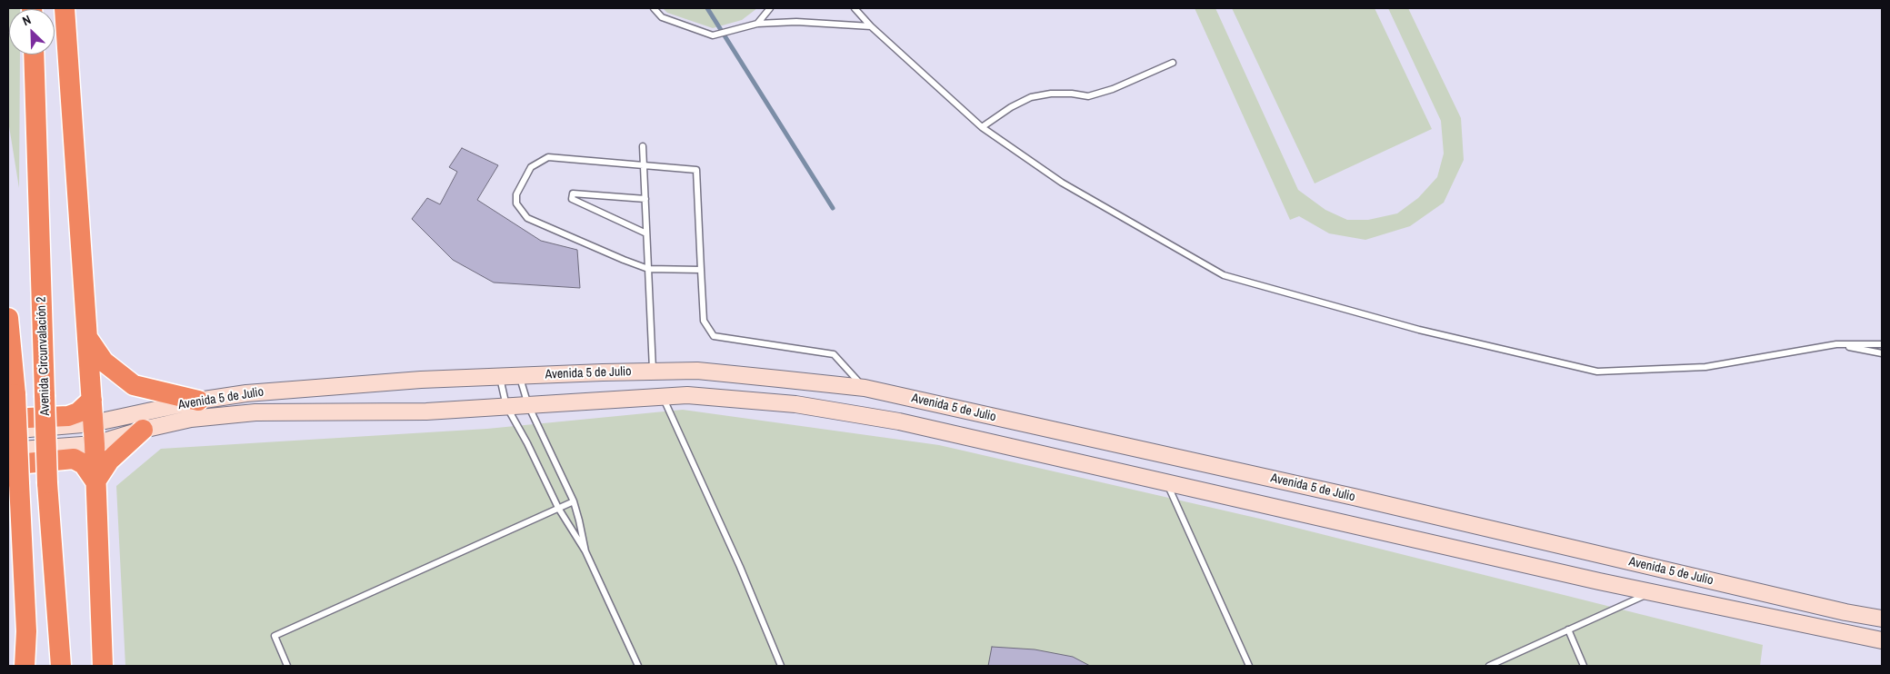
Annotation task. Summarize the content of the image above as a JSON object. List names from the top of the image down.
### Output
{
  "streets": {
    "highway": ["Avenida Circunvalación 2"],
    "main road": ["Avenida 5 de Julio"]
  },
  "north": "top left"
}
